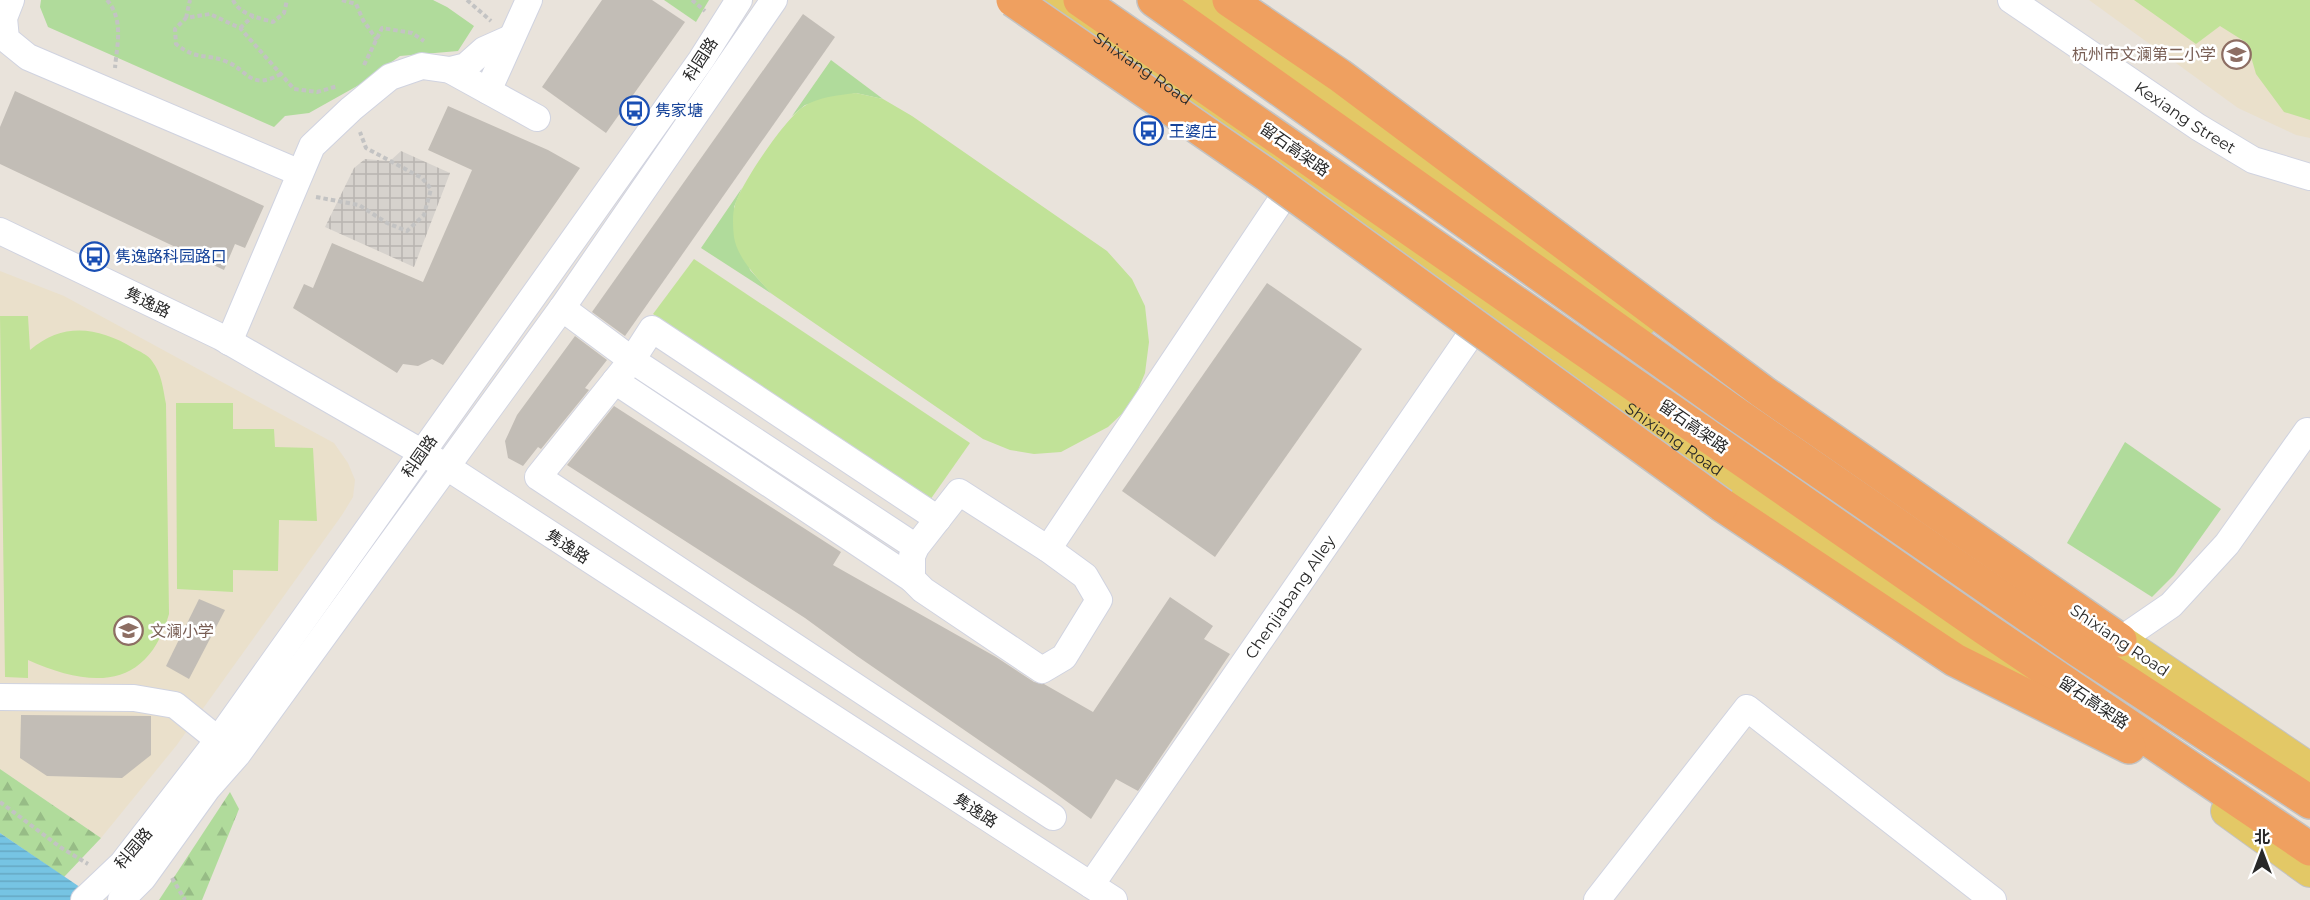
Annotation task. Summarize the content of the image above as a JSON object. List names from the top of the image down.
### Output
{
  "streets": {
    "highway": ["留石高架路"],
    "main road": ["Shixiang Road"],
    "street": [
      "科园路",
      "Kexiang Street",
      "隽逸路",
      "Chenjiabang Alley"
    ]
  },
  "crossings": [
    ["科园路", "隽逸路"],
    ["Shixiang Road", "Chenjiabang Alley"],
    ["隽逸路", "Chenjiabang Alley"]
  ],
  "places": {
    "school or university": ["杭州市文澜第二小学", "文澜小学"],
    "bus stop": ["隽家塘", "王婆庄", "隽逸路科园路口"]
  },
  "north": "top"
}
